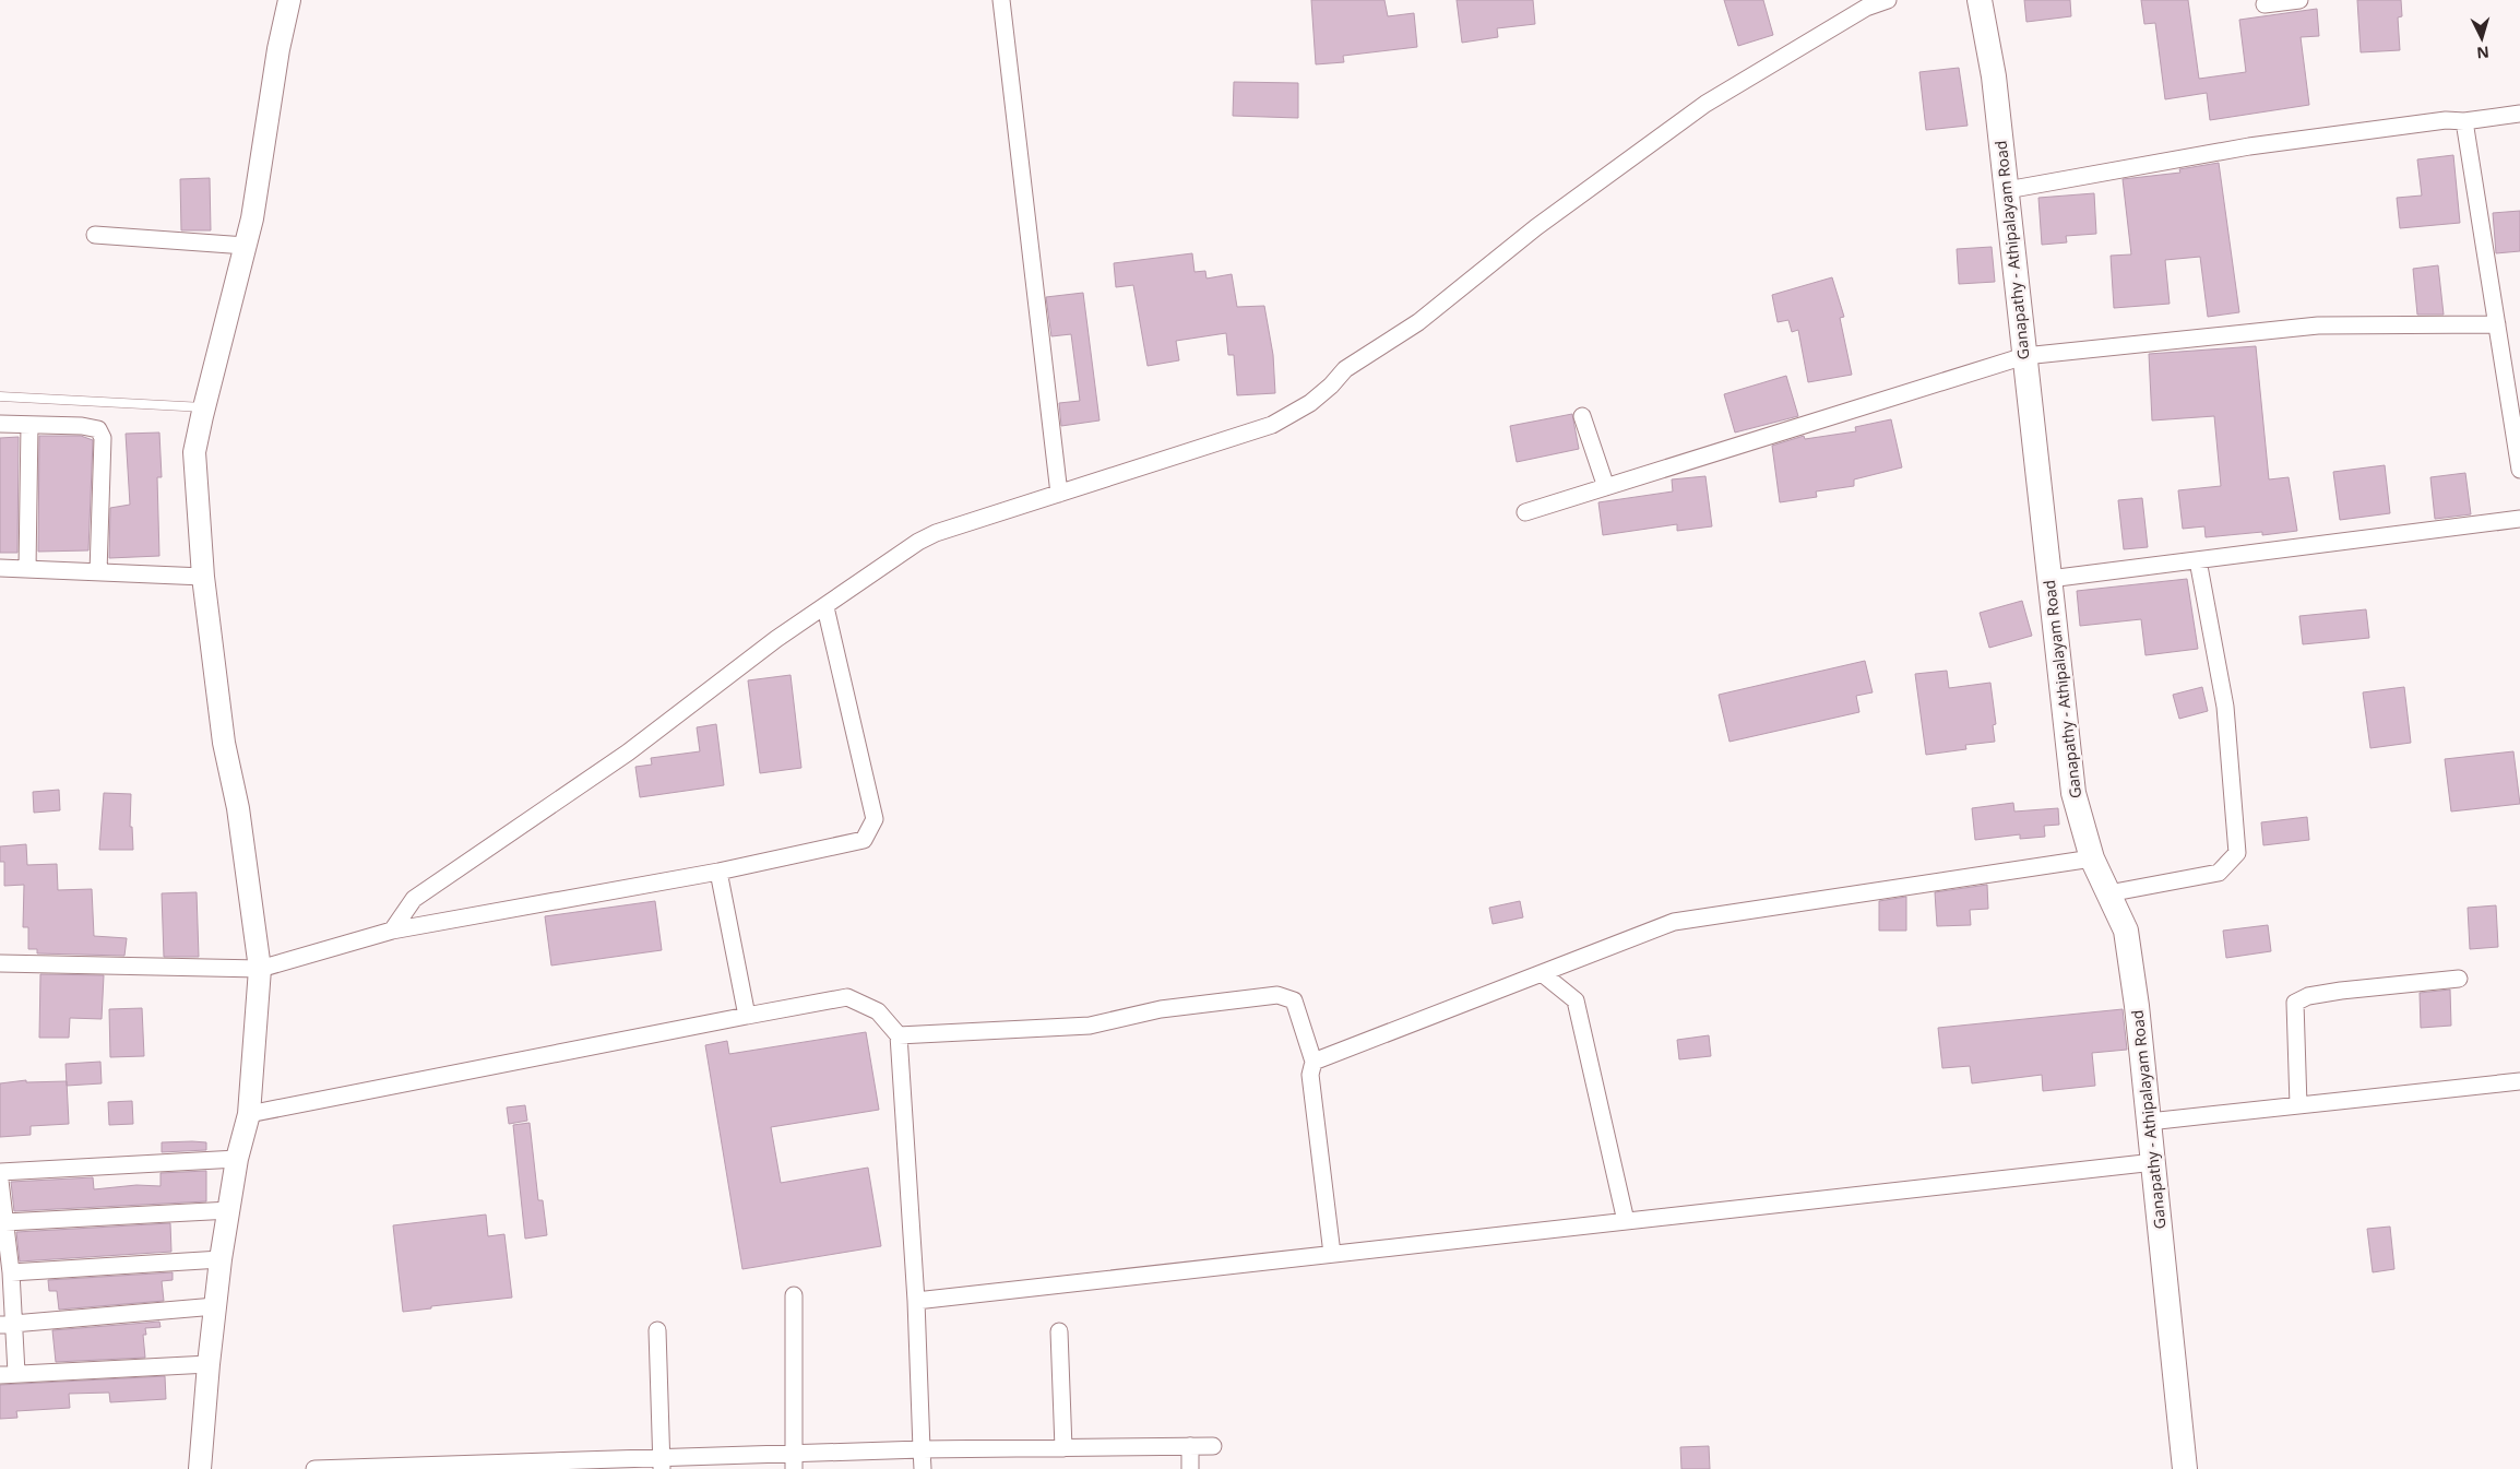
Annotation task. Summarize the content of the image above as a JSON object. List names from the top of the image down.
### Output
{
  "streets": {
    "main road": ["Ganapathy - Athipalayam Road"]
  },
  "north": "bottom"
}
